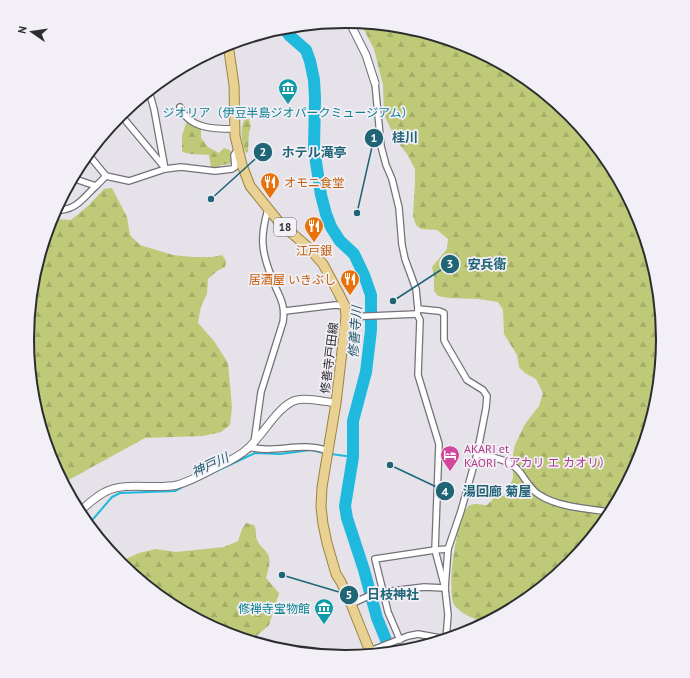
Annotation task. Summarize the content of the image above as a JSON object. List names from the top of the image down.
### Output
{
  "streets": {
    "main road": ["18", "修善寺戸田線"]
  },
  "water": ["修善寺川", "神戸川"],
  "places": {
    "museum": ["ジオリア（伊豆半島ジオパークミュージアム）", "修禅寺宝物館"],
    "other": [
      "ホテル滝亭",
      "桂川",
      "安兵衛",
      "湯回廊 菊屋",
      "日枝神社"
    ],
    "restaurant": ["オモニ食堂", "江戸銀", "居酒屋 いきぶし"],
    "hotel": ["AKARI et KAORI（アカリ エ カオリ）"]
  },
  "north": "left"
}
